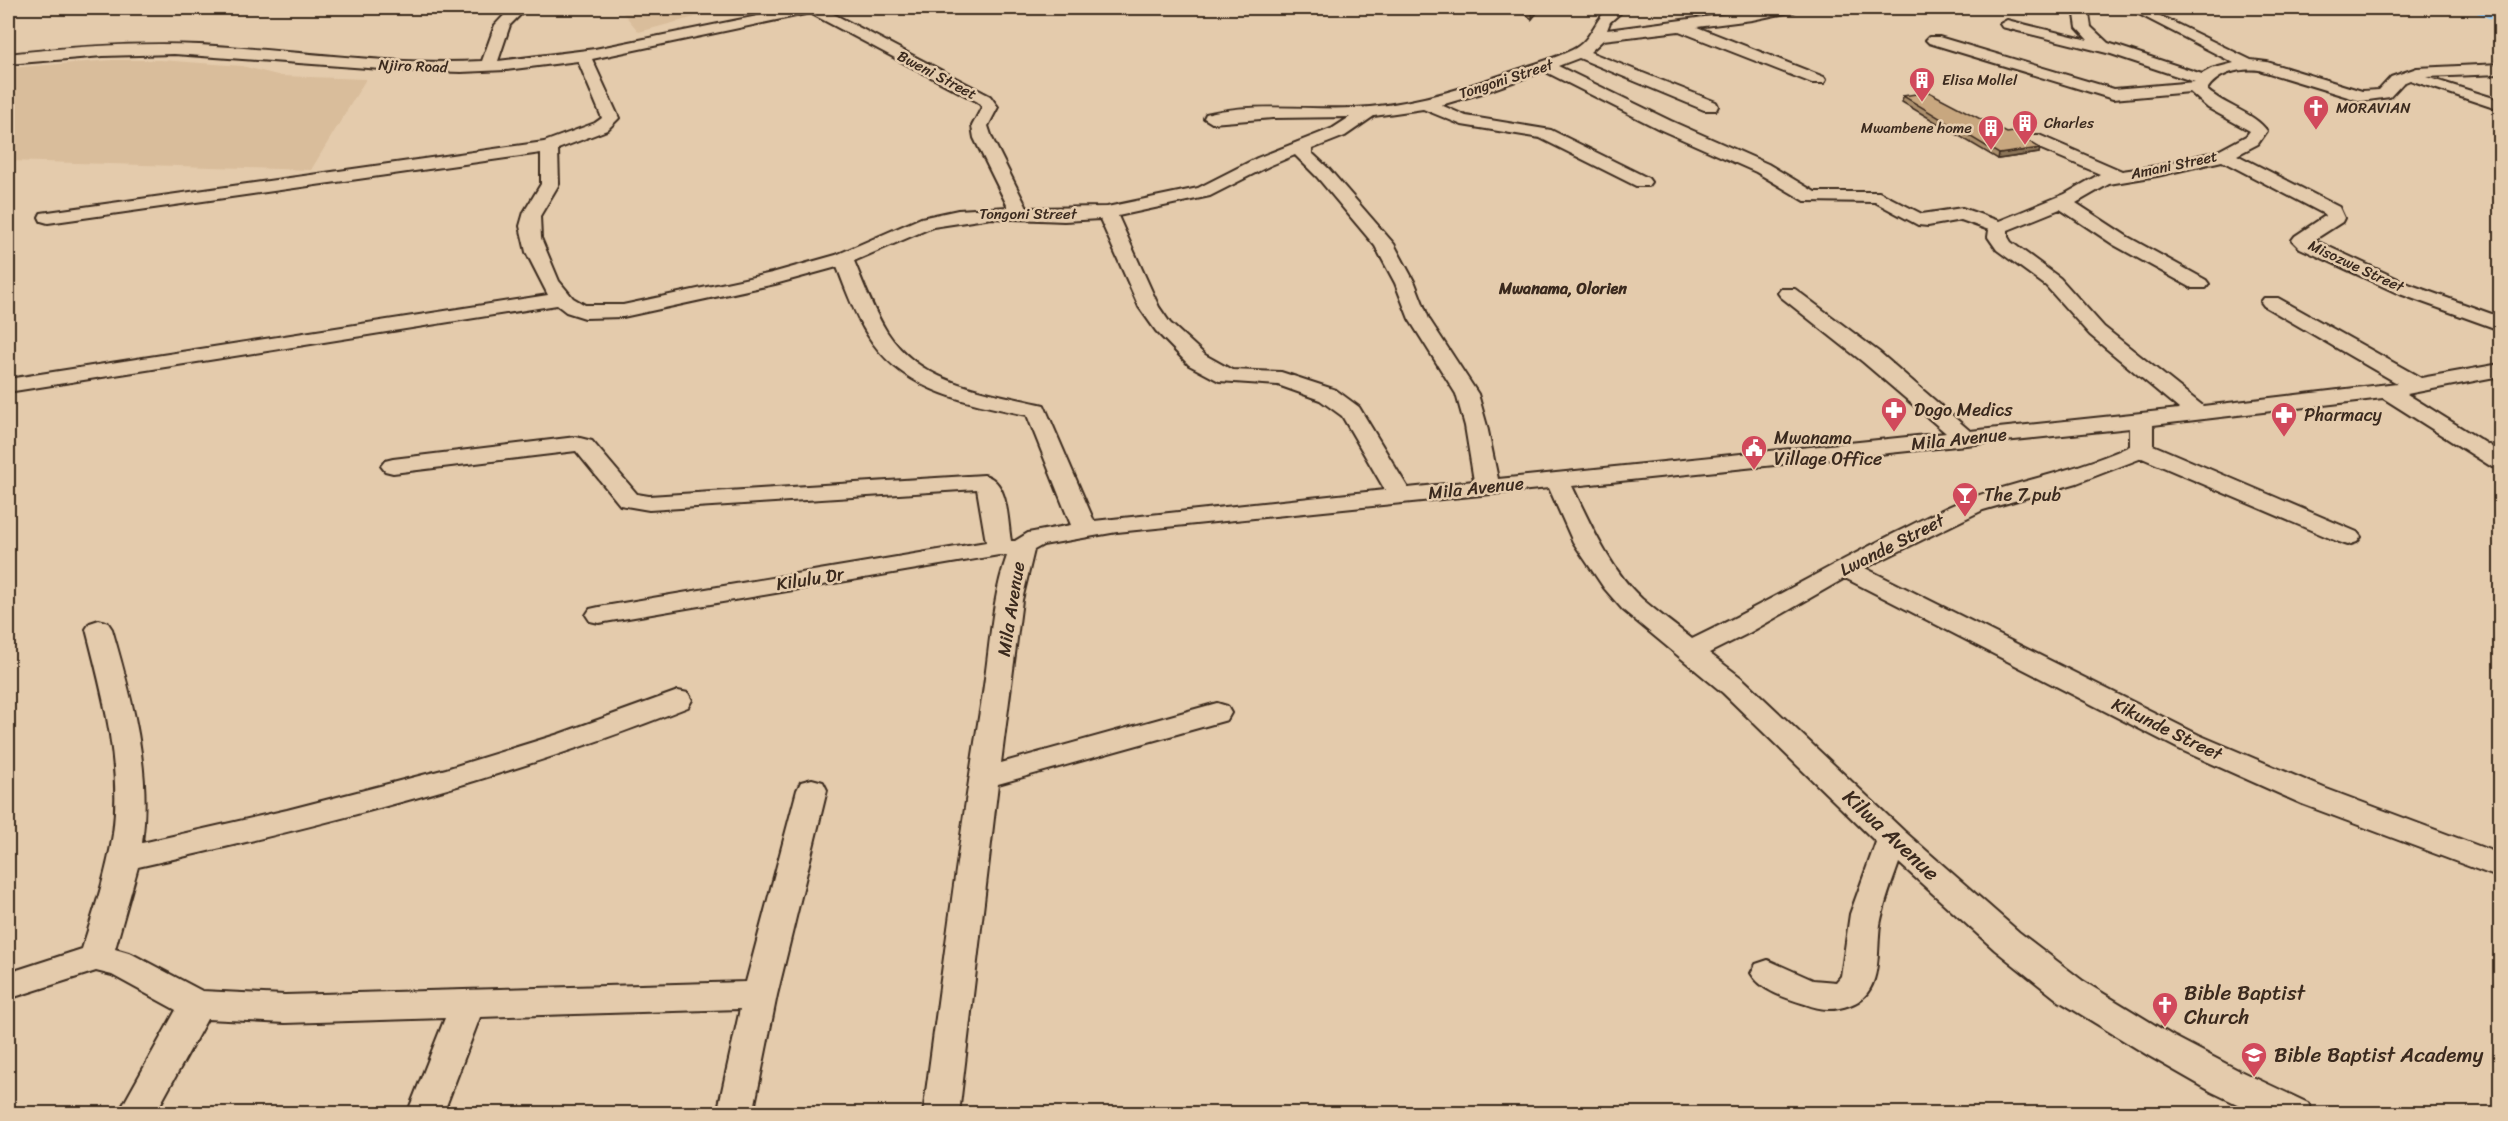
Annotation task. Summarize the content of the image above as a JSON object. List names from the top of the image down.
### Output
{
  "streets": {
    "street": [
      "Njiro Road",
      "Bweni Street",
      "Tongoni Street",
      "Amani Street",
      "Misozwe Street",
      "Mila Avenue",
      "Lwande Street",
      "Kilulu Dr",
      "Kikunde Street",
      "Kilwa Avenue"
    ]
  },
  "crossings": [
    ["Njiro Road", "Bweni Street"],
    ["Bweni Street", "Tongoni Street"],
    ["Amani Street", "Misozwe Street"],
    ["Mila Avenue", "Kilulu Dr"],
    ["Mila Avenue", "Kilwa Avenue"],
    ["Lwande Street", "Kikunde Street"],
    ["Lwande Street", "Kilwa Avenue"]
  ],
  "districts": ["Mwanama, Olorien"],
  "places": {
    "building": ["Elisa Mollel", "Charles", "Mwambene home"],
    "church": ["MORAVIAN", "Bible Baptist Church"],
    "pharmacy": ["Dogo Medics", "Pharmacy"],
    "public building": ["Mwanama Village Office"],
    "bar": ["The 7 pub"],
    "school or university": ["Bible Baptist Academy"]
  }
}
